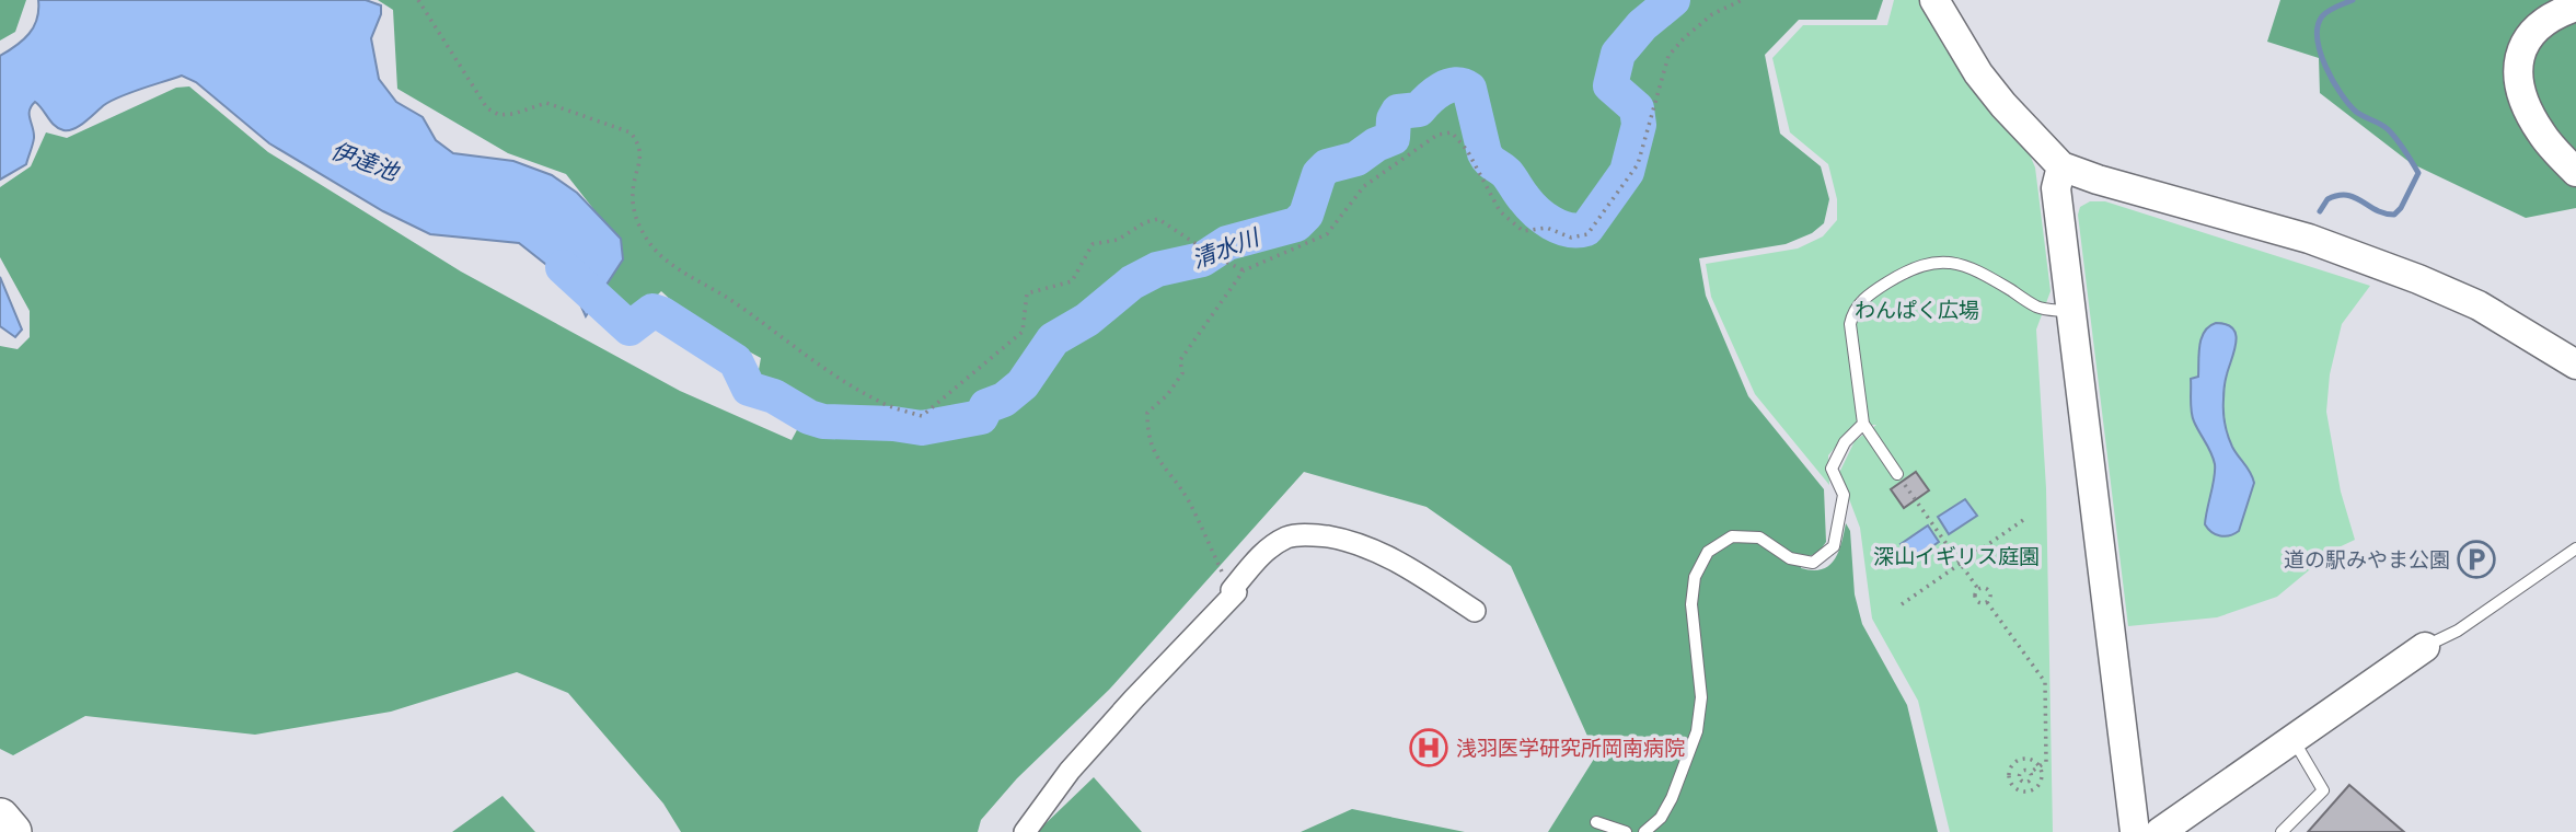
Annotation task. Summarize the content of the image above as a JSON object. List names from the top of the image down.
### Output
{
  "water": ["伊達池", "清水川"],
  "parks": ["わんぱく広場", "深山イギリス庭園"],
  "places": {
    "parking": ["道の駅みやま公園"],
    "hospital": ["浅羽医学研究所岡南病院"]
  }
}
